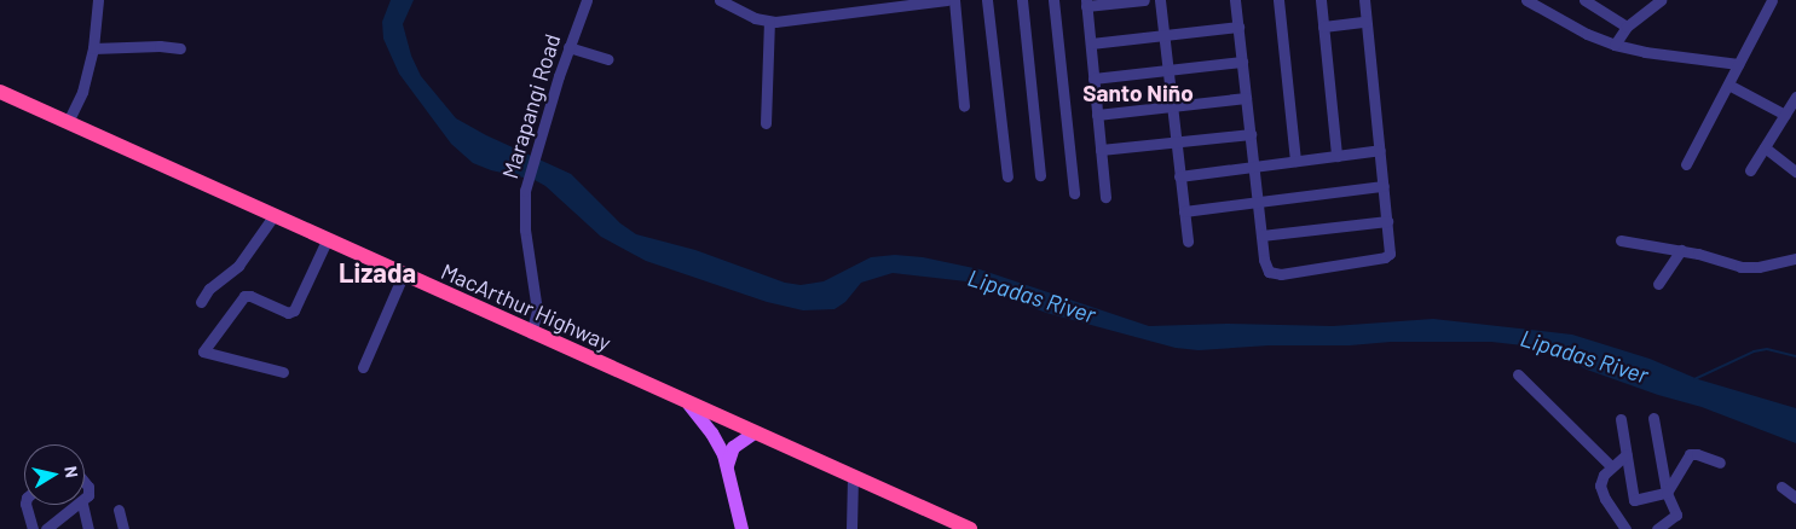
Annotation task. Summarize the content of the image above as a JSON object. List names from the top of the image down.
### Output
{
  "streets": {
    "highway": ["MacArthur Highway"],
    "street": ["Marapangi Road"]
  },
  "crossings": [
    ["Marapangi Road", "MacArthur Highway"]
  ],
  "districts": ["Santo Niño", "Lizada"],
  "water": ["Lipadas River"],
  "north": "right"
}
